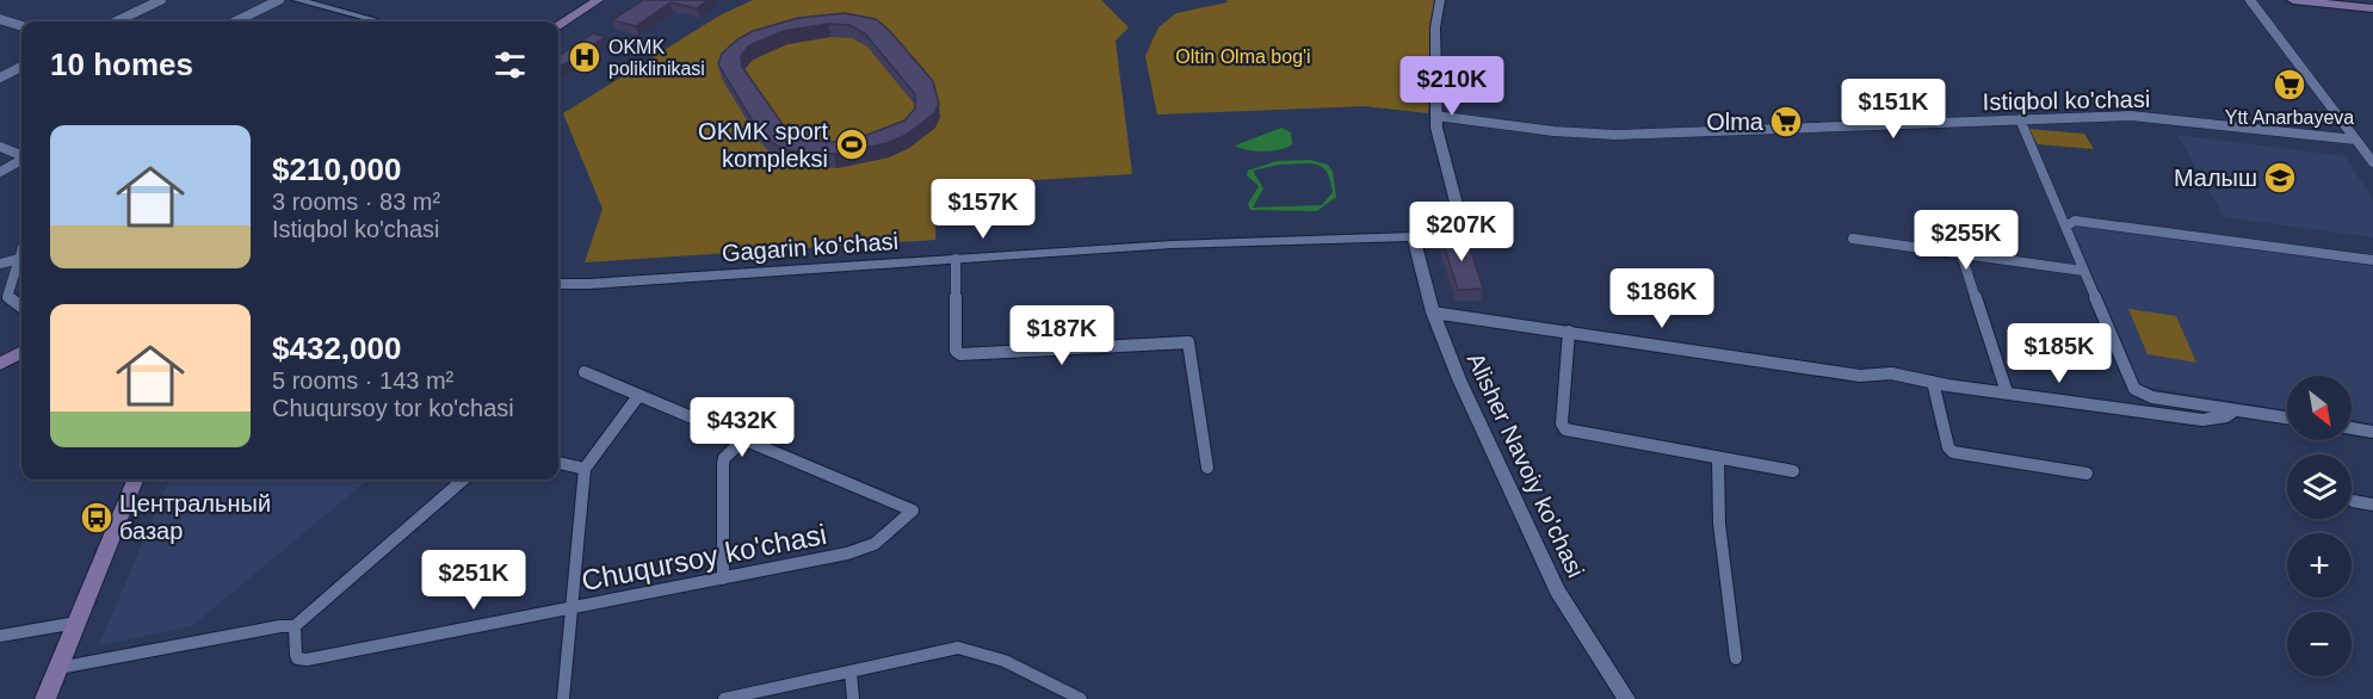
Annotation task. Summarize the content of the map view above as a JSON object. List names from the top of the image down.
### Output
{
  "streets": {
    "street": [
      "Istiqbol ko'chasi",
      "Gagarin ko'chasi",
      "Alisher Navoiy ko'chasi",
      "Chuqursoy ko'chasi"
    ]
  },
  "crossings": [
    ["Istiqbol ko'chasi", "Gagarin ko'chasi"],
    ["Gagarin ko'chasi", "Alisher Navoiy ko'chasi"]
  ],
  "parks": ["Oltin Olma bog'i"],
  "places": {
    "hospital": ["OKMK poliklinikasi"],
    "supermarket": ["Ytt Anarbayeva", "Olma"],
    "sports": ["OKMK sport kompleksi"],
    "school or university": ["Малыш"],
    "bus stop": ["Центральный базар"]
  },
  "north": "bottom right",
  "page": {
    "heading": "10 homes",
    "price": [
      "$210K",
      "$151K",
      "$157K",
      "$207K",
      "$255K",
      "$186K",
      "$187K",
      "$185K",
      "$432K",
      "$251K"
    ],
    "list": [
      {
        "name": "$210,000",
        "note": "3 rooms · 83 m² · Istiqbol ko'chasi"
      },
      {
        "name": "$432,000",
        "note": "5 rooms · 143 m² · Chuqursoy tor ko'chasi"
      }
    ],
    "map_buttons": ["+", "−"]
  }
}
